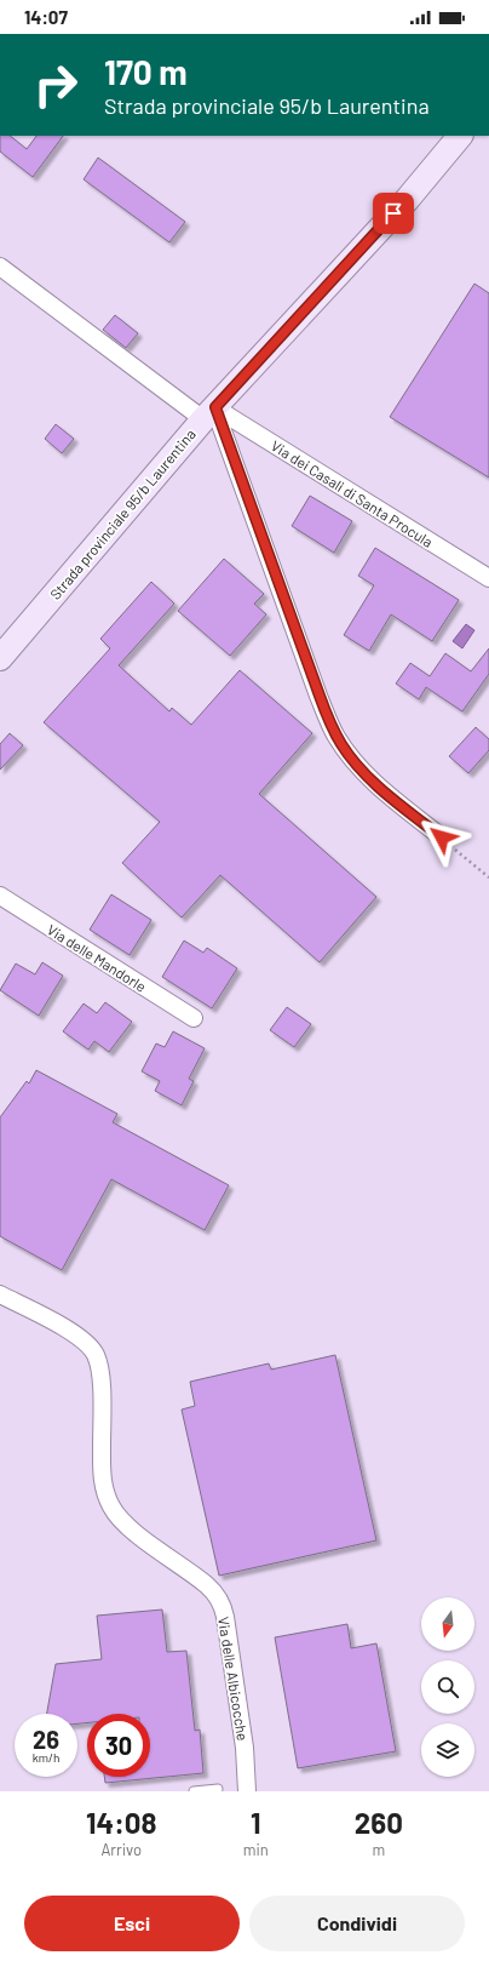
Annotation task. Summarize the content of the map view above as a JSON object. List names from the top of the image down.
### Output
{
  "streets": {
    "main road": ["Strada provinciale 95/b Laurentina"],
    "street": ["Via dei Casali di Santa Procula", "Via delle Mandorle", "Via delle Albicocche"]
  },
  "crossings": [
    ["Via dei Casali di Santa Procula", "Strada provinciale 95/b Laurentina"]
  ],
  "north": "bottom",
  "page": {
    "status": "14:07",
    "turn": ["170 m", "Strada provinciale 95/b Laurentina"],
    "speed": "26 km/h",
    "limit": "30",
    "eta": [
      "14:08",
      "Arrivo",
      "1",
      "min",
      "260",
      "m"
    ],
    "buttons": ["Esci", "Condividi"]
  }
}
